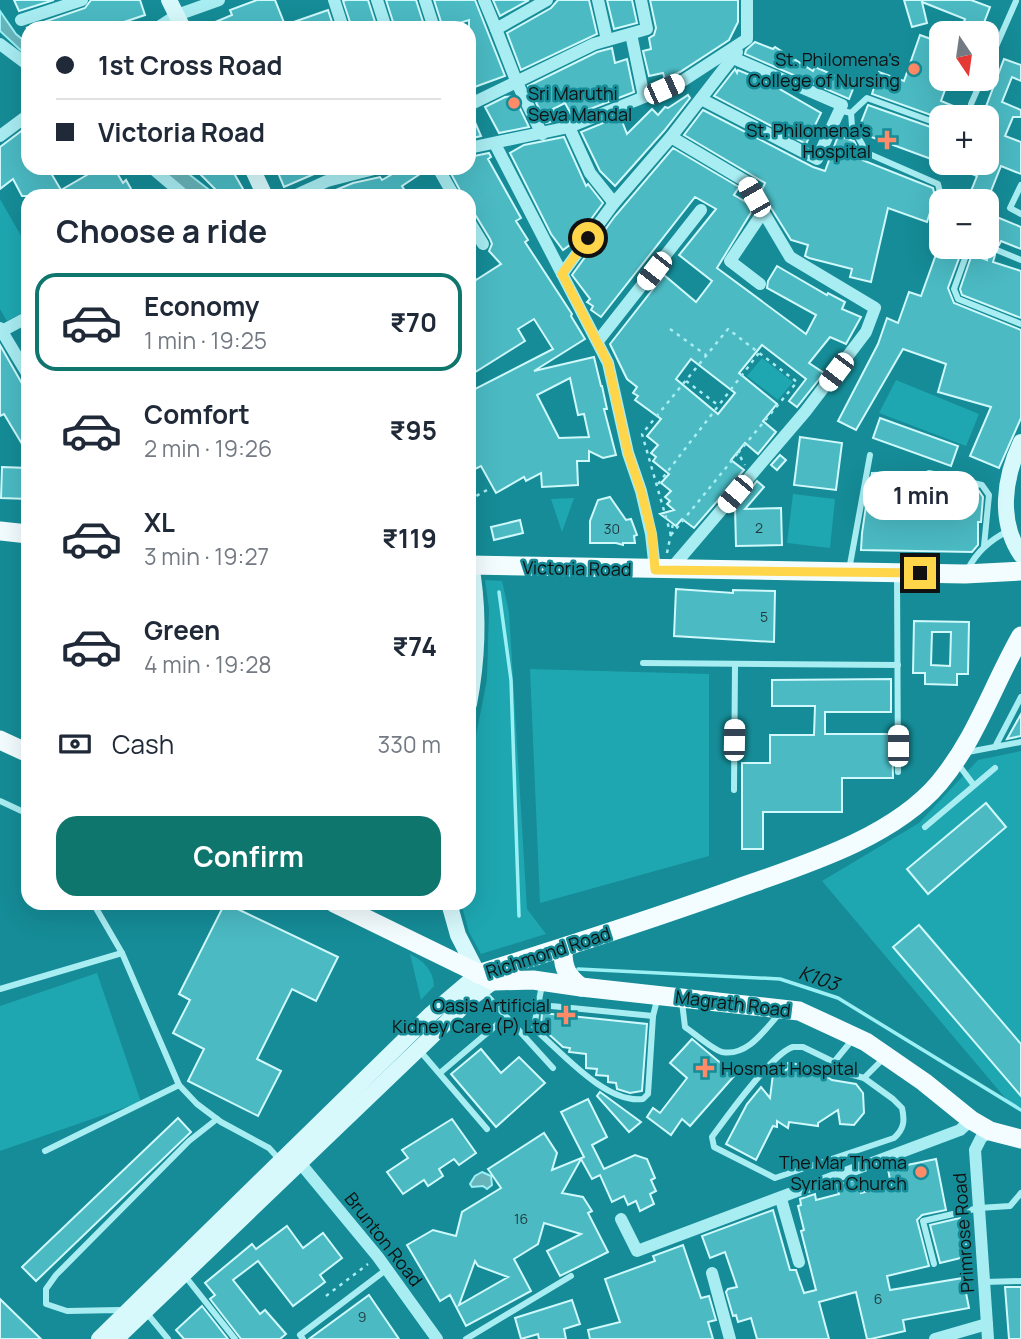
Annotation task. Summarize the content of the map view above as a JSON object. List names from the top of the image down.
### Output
{
  "streets": {
    "main road": ["Victoria Road", "Richmond Road", "Magrath Road"],
    "street": ["Primrose Road", "Brunton Road"]
  },
  "crossings": [
    ["Richmond Road", "Magrath Road"],
    ["Richmond Road", "Brunton Road"],
    ["Magrath Road", "Primrose Road"]
  ],
  "water": ["K103"],
  "places": {
    "other": ["St. Philomena's College of Nursing", "Sri Maruthi Seva Mandal", "The Mar Thoma Syrian Church"],
    "health": ["St. Philomena's Hospital", "Oasis Artificial Kidney Care (P) Ltd", "Hosmat Hospital"]
  },
  "house_numbers": [
    "2",
    "30",
    "5",
    "16",
    "6",
    "9"
  ],
  "north": "bottom",
  "page": {
    "map_buttons": ["+", "−"],
    "banner": ["1st Cross Road", "Victoria Road"],
    "heading": "Choose a ride",
    "list": [
      {
        "name": "Economy",
        "note": "1 min · 19:25",
        "value": "₹70"
      },
      {
        "name": "Comfort",
        "note": "2 min · 19:26",
        "value": "₹95"
      },
      {
        "name": "XL",
        "note": "3 min · 19:27",
        "value": "₹119"
      },
      {
        "name": "Green",
        "note": "4 min · 19:28",
        "value": "₹74"
      }
    ],
    "bubble": "1 min",
    "pay": ["Cash", "330 m"],
    "buttons": "Confirm"
  }
}
